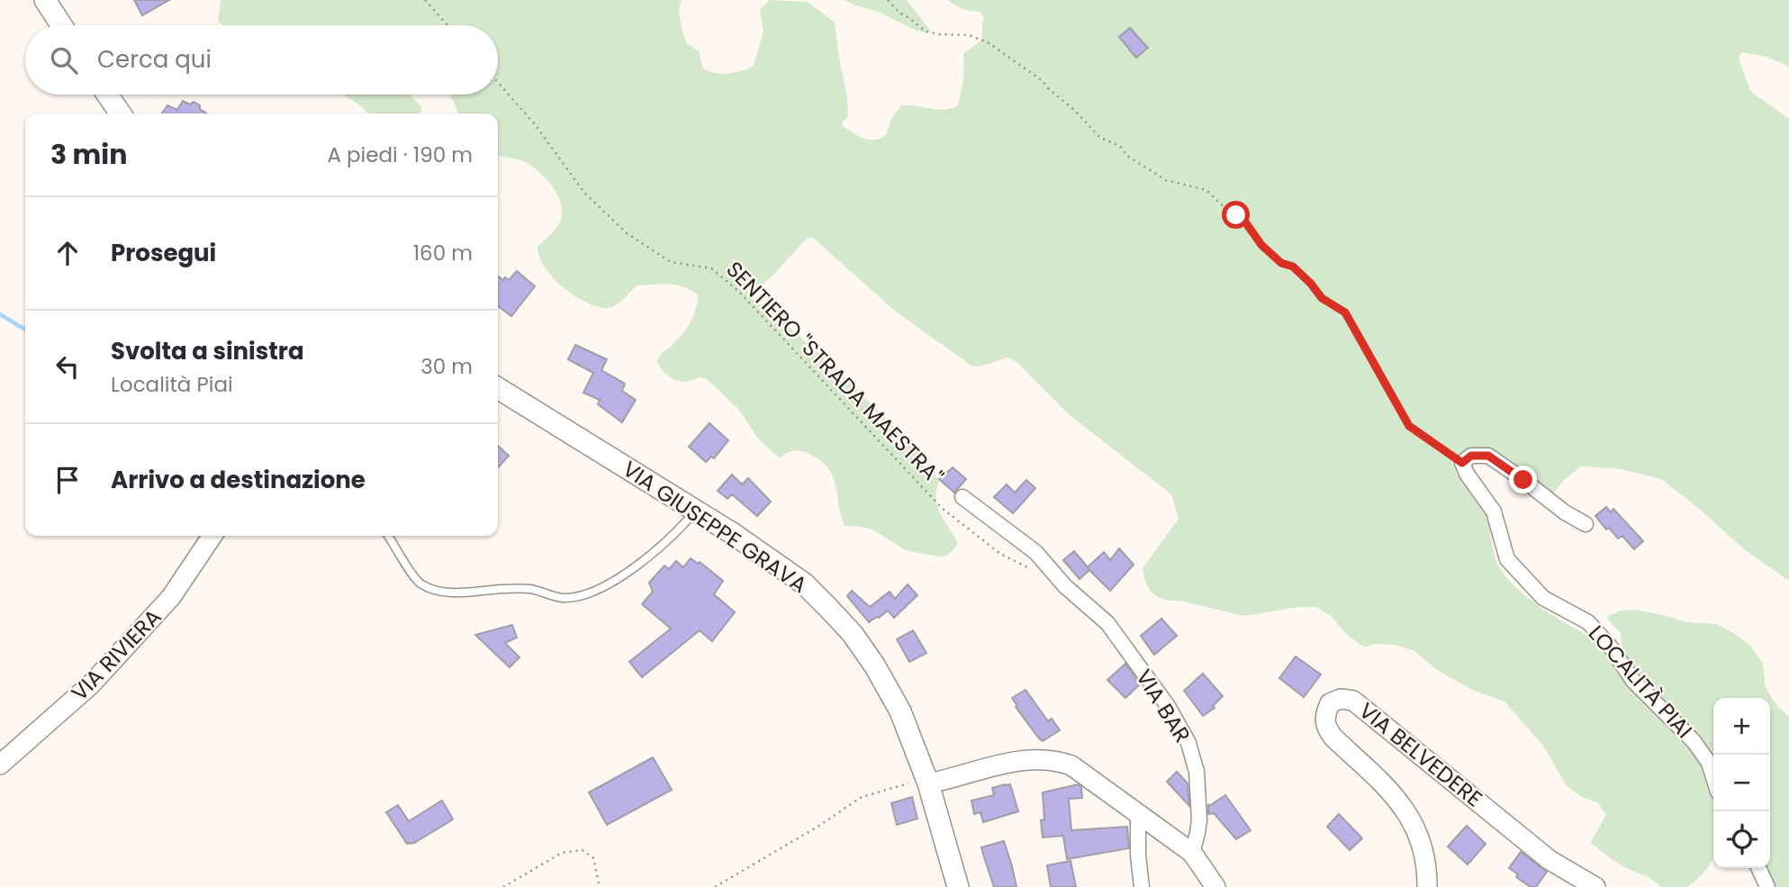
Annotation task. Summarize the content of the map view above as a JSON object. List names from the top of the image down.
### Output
{
  "streets": {
    "main road": ["VIA GIUSEPPE GRAVA"],
    "street": [
      "VIA RIVIERA",
      "LOCALITÀ PIAI",
      "VIA BAR",
      "VIA BELVEDERE"
    ],
    "path": ["SENTIERO \"STRADA MAESTRA\""]
  },
  "page": {
    "search": "Cerca qui",
    "heading": ["3 min", "A piedi · 190 m"],
    "list": [
      ["Prosegui", "160 m"],
      ["Svolta a sinistra", "Località Piai", "30 m"],
      "Arrivo a destinazione"
    ],
    "map_buttons": ["+", "−"]
  }
}
